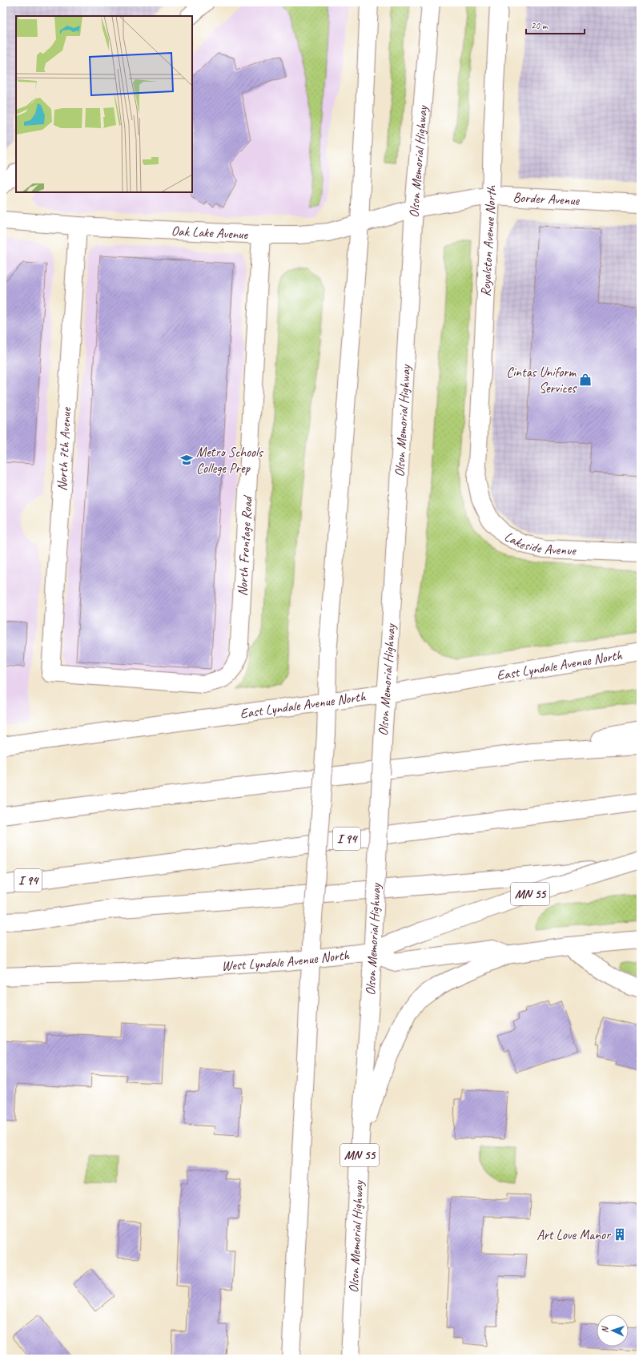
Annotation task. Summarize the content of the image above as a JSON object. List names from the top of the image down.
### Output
{
  "streets": {
    "main road": [
      "Olson Memorial Highway",
      "Border Avenue",
      "Oak Lake Avenue",
      "Royalston Avenue North",
      "North 7th Avenue",
      "Lakeside Avenue",
      "North Frontage Road",
      "East Lyndale Avenue North",
      "I 94",
      "MN 55",
      "West Lyndale Avenue North"
    ]
  },
  "crossings": [
    ["Olson Memorial Highway", "Border Avenue"],
    ["Olson Memorial Highway", "Oak Lake Avenue"],
    ["Olson Memorial Highway", "East Lyndale Avenue North"],
    ["Olson Memorial Highway", "MN 55"],
    ["Olson Memorial Highway", "West Lyndale Avenue North"],
    ["Border Avenue", "Oak Lake Avenue"],
    ["Border Avenue", "Royalston Avenue North"],
    ["Oak Lake Avenue", "North 7th Avenue"],
    ["Oak Lake Avenue", "North Frontage Road"],
    ["Royalston Avenue North", "Lakeside Avenue"],
    ["North 7th Avenue", "North Frontage Road"],
    ["MN 55", "West Lyndale Avenue North"]
  ],
  "places": {
    "shop": ["Cintas Uniform Services"],
    "school or university": ["Metro Schools College Prep"],
    "building": ["Art Love Manor"]
  },
  "scale_bar": "20 m",
  "north": "left"
}
